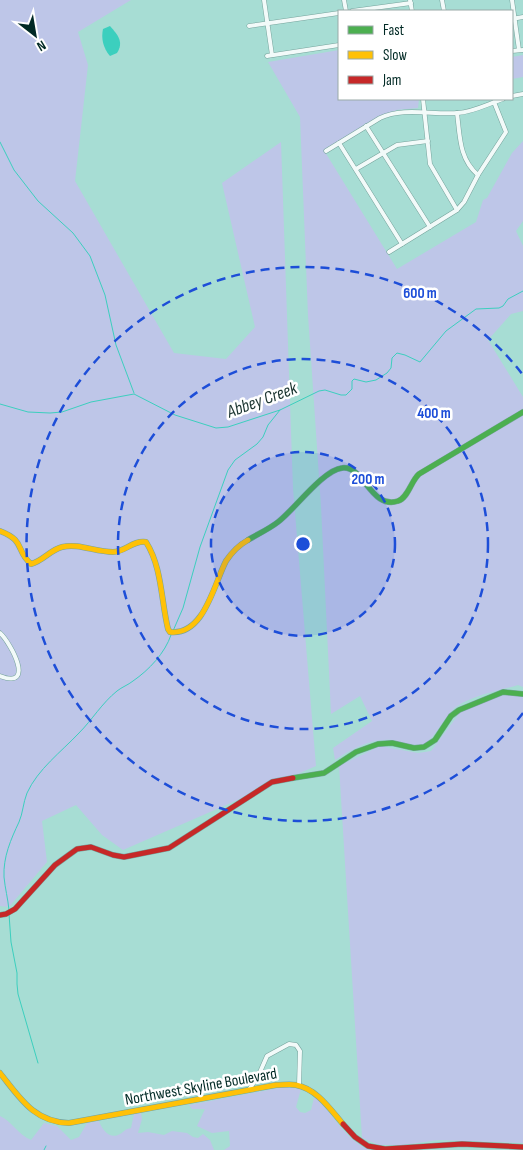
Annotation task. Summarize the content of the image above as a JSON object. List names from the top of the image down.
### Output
{
  "streets": {
    "main road": ["Northwest Skyline Boulevard"]
  },
  "water": ["Abbey Creek"],
  "legend": ["Fast", "Slow", "Jam"],
  "north": "bottom right",
  "rings": ["600 m", "400 m", "200 m"]
}
